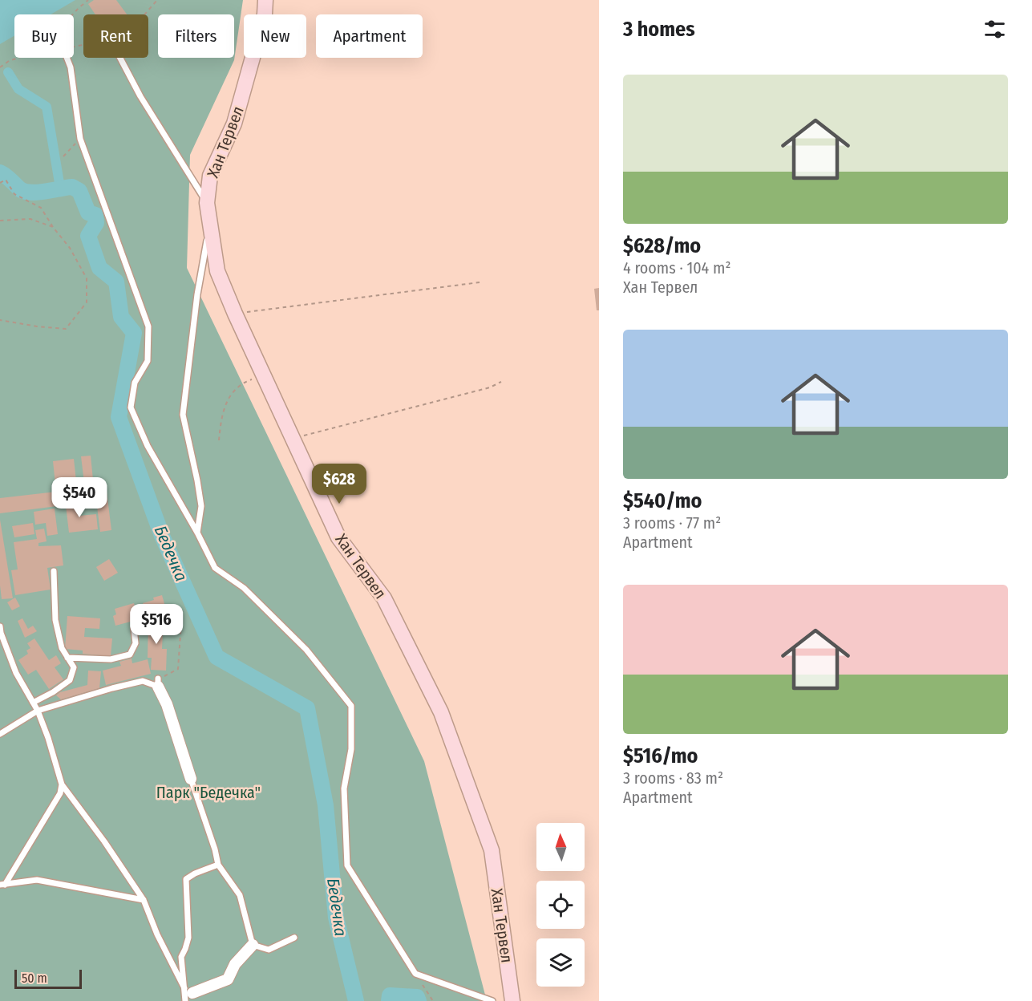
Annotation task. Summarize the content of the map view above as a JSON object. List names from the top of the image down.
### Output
{
  "streets": {
    "street": ["Хан Тервел"]
  },
  "water": ["Бедечка"],
  "parks": ["Парк \"Бедечка\""],
  "scale_bar": "50 m",
  "north": "top",
  "page": {
    "heading": "3 homes",
    "chip": [
      "Buy",
      "Rent",
      "Filters",
      "New",
      "Apartment"
    ],
    "list": [
      {
        "name": "$628/mo",
        "note": "4 rooms · 104 m² · Хан Тервел"
      },
      {
        "name": "$540/mo",
        "note": "3 rooms · 77 m² · Apartment"
      },
      {
        "name": "$516/mo",
        "note": "3 rooms · 83 m² · Apartment"
      }
    ],
    "price": ["$628", "$540", "$516"],
    "scale": "50 m"
  }
}
